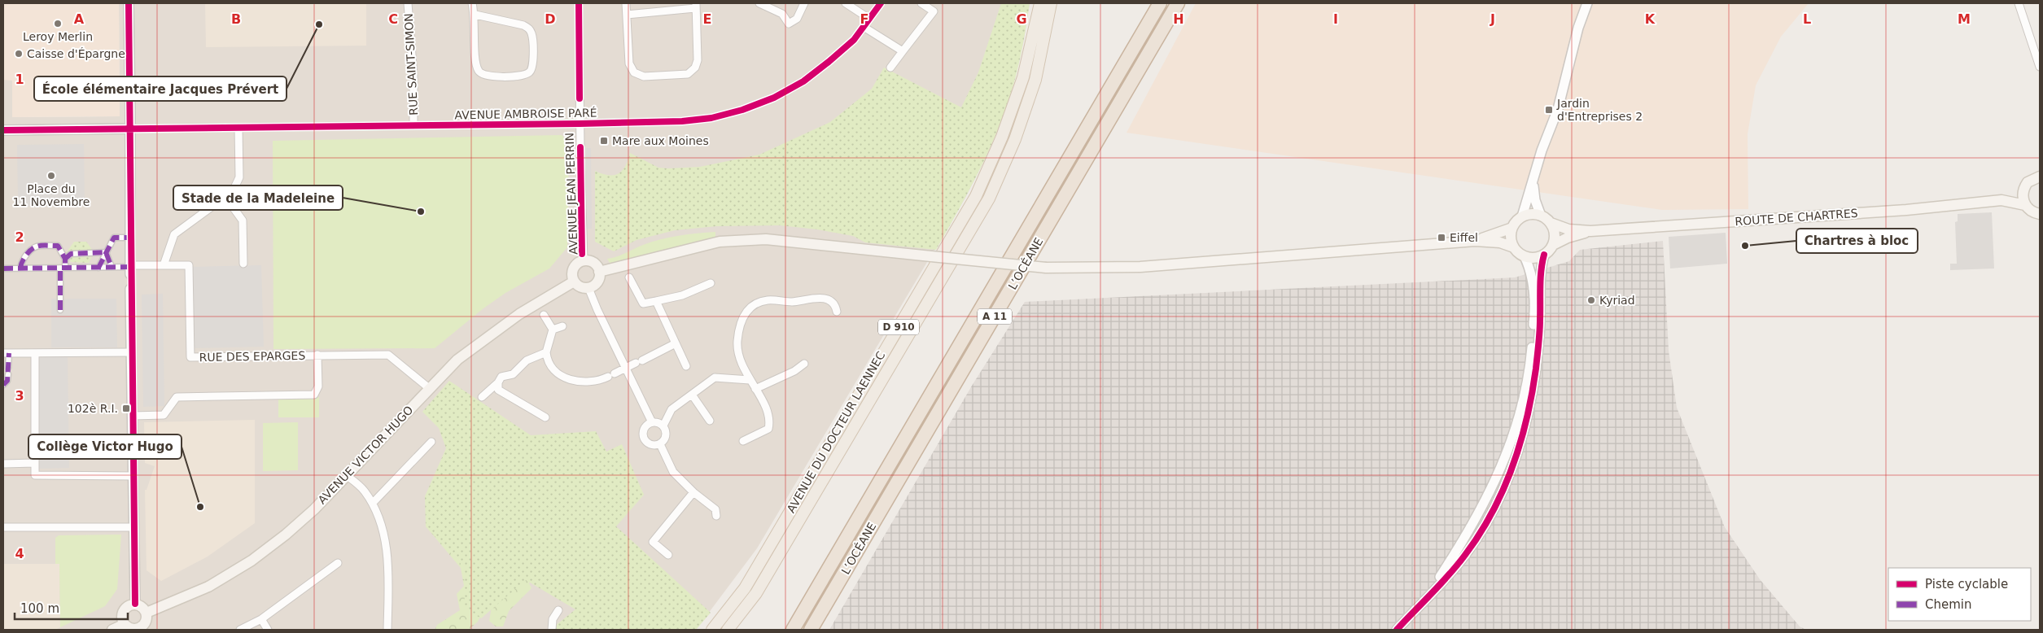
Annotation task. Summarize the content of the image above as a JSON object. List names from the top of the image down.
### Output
{
  "streets": {
    "highway": ["L’OCÉANE", "A 11"],
    "main road": [
      "ROUTE DE CHARTRES",
      "D 910",
      "AVENUE DU DOCTEUR LAENNEC",
      "AVENUE VICTOR HUGO"
    ],
    "street": [
      "RUE SAINT-SIMON",
      "AVENUE AMBROISE PARÉ",
      "AVENUE JEAN PERRIN",
      "RUE DES EPARGES"
    ]
  },
  "crossings": [
    ["RUE SAINT-SIMON", "AVENUE AMBROISE PARÉ"],
    ["AVENUE AMBROISE PARÉ", "AVENUE JEAN PERRIN"],
    ["AVENUE JEAN PERRIN", "AVENUE VICTOR HUGO"],
    ["RUE DES EPARGES", "AVENUE VICTOR HUGO"]
  ],
  "places": {
    "other": [
      "Leroy Merlin",
      "École élémentaire Jacques Prévert",
      "Caisse d'Épargne",
      "Place du 11 Novembre",
      "Stade de la Madeleine",
      "Chartres à bloc",
      "Kyriad",
      "Collège Victor Hugo"
    ],
    "transit": [
      "Jardin d'Entreprises 2",
      "Mare aux Moines",
      "Eiffel",
      "102è R.I."
    ]
  },
  "legend": ["Piste cyclable", "Chemin"],
  "scale_bar": "100 m",
  "grid": {
    "columns": [
      "A",
      "B",
      "C",
      "D",
      "E",
      "F",
      "G",
      "H",
      "I",
      "J",
      "K",
      "L",
      "M"
    ],
    "rows": [
      "1",
      "2",
      "3",
      "4"
    ]
  }
}
